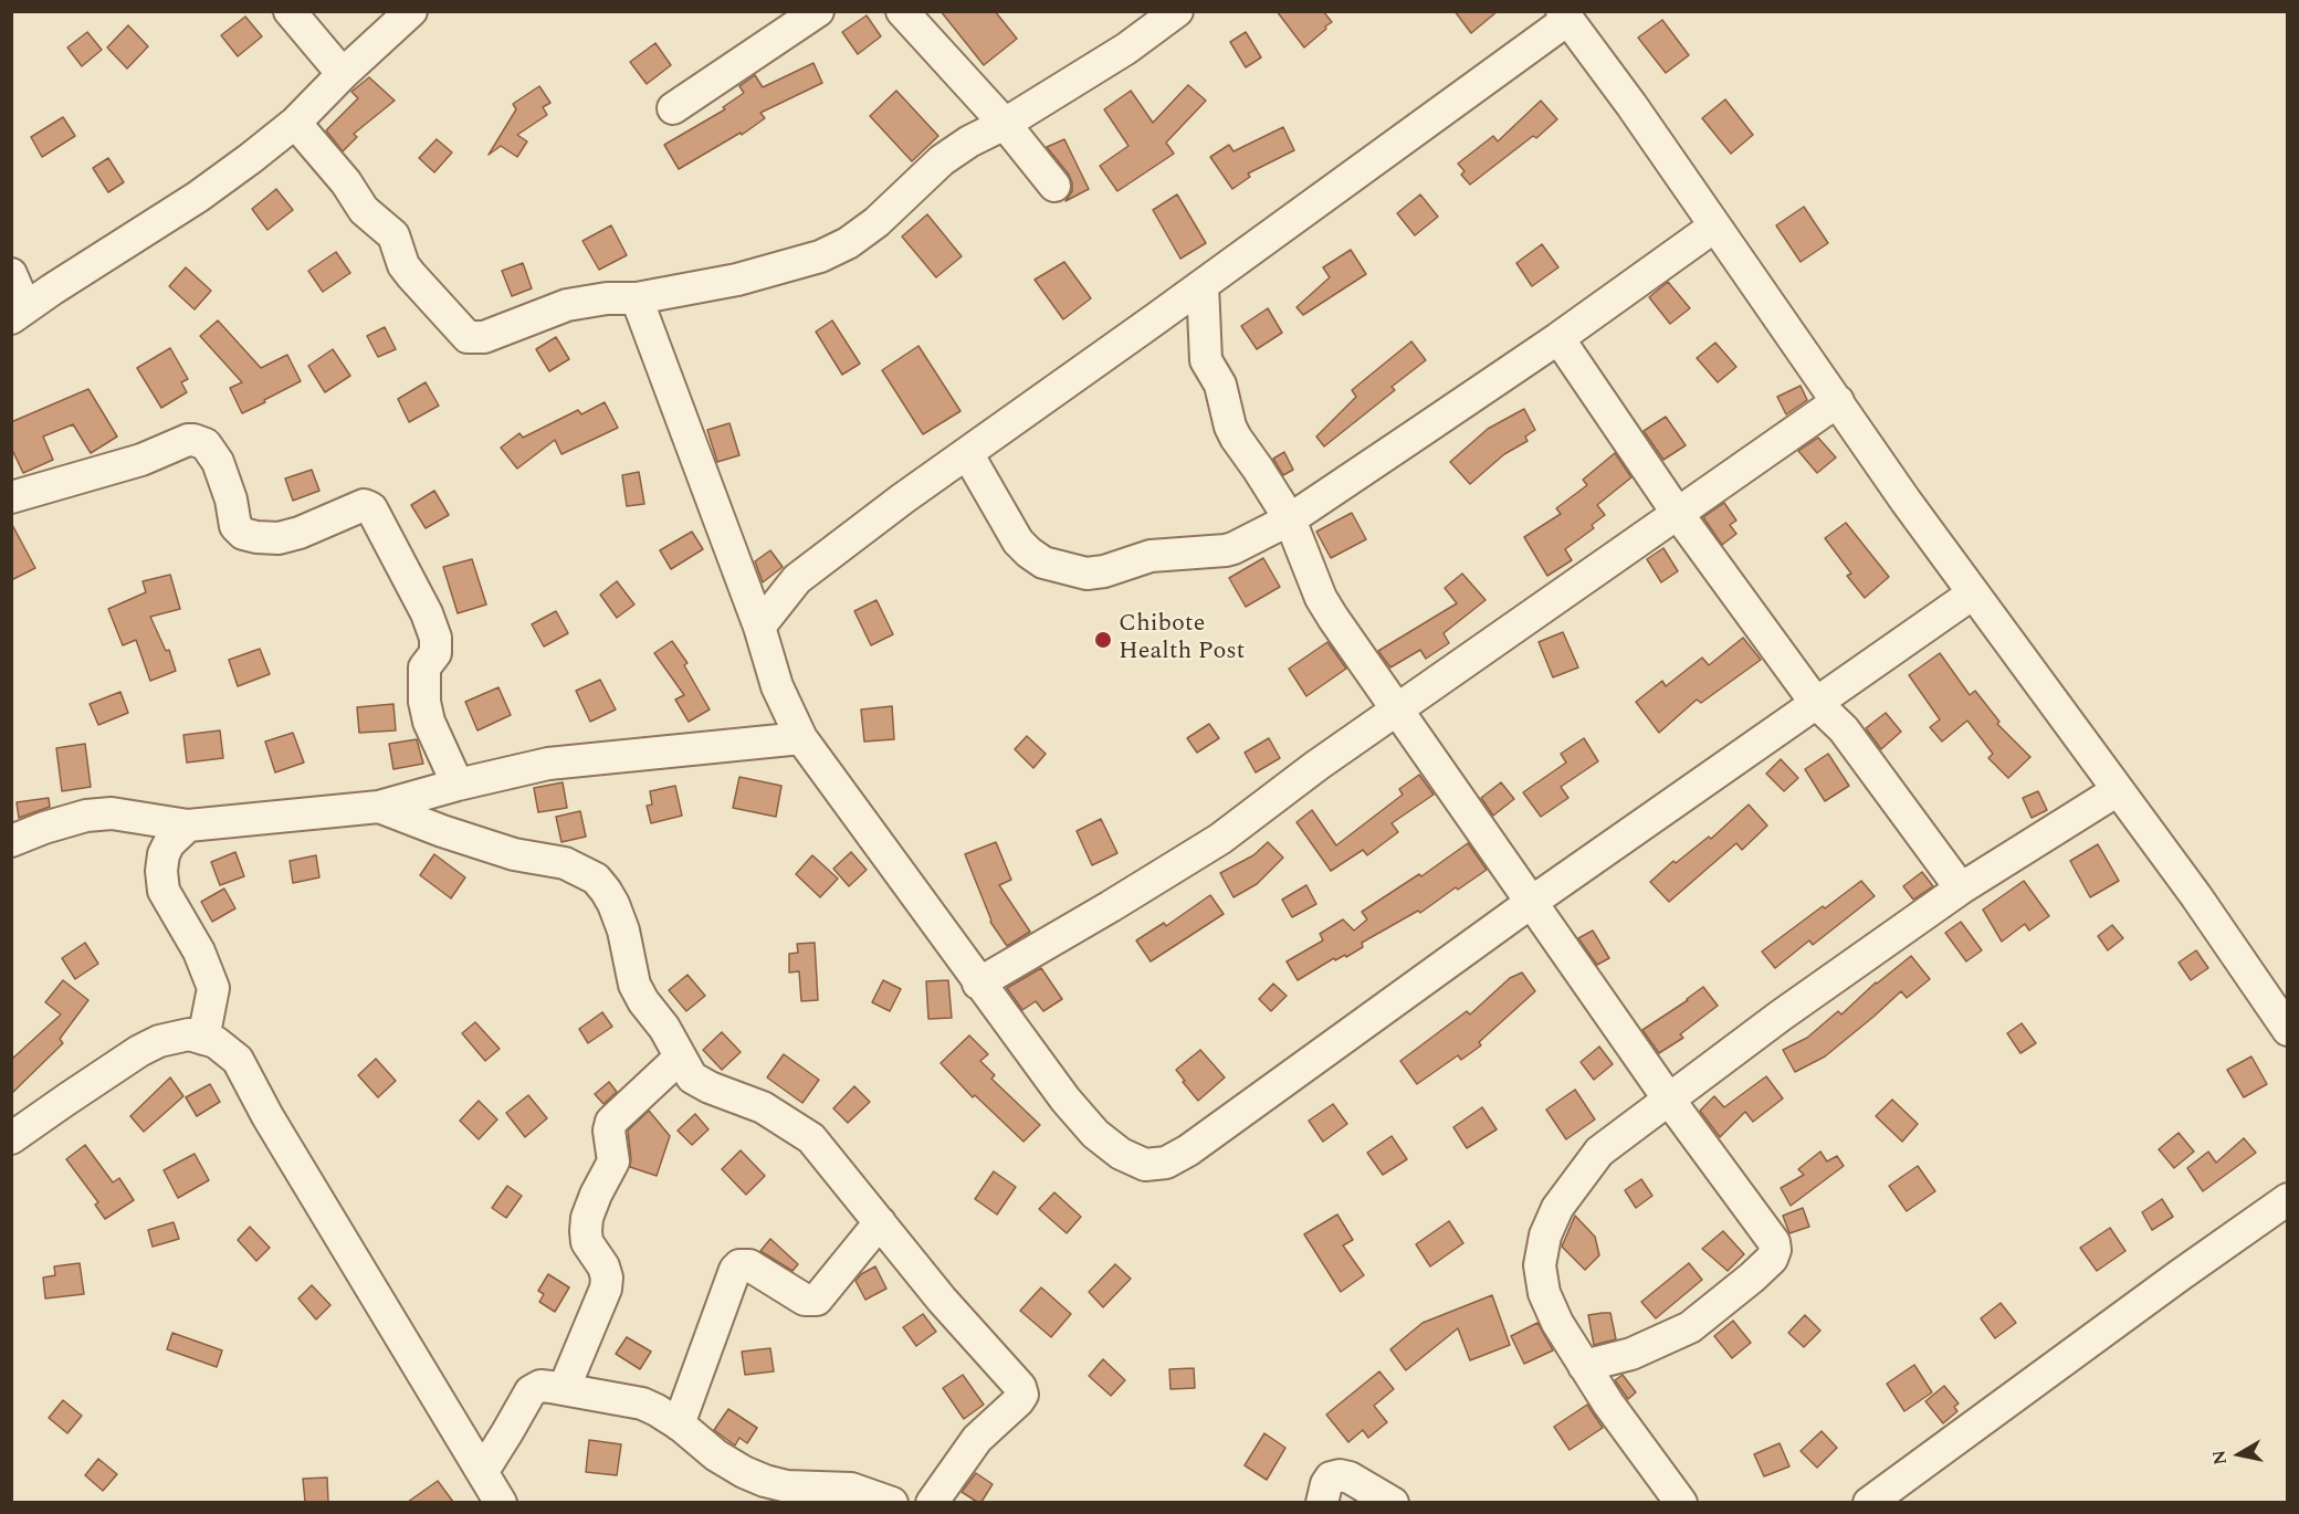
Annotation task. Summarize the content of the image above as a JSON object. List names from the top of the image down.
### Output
{
  "places": ["Chibote Health Post"],
  "north": "left"
}
